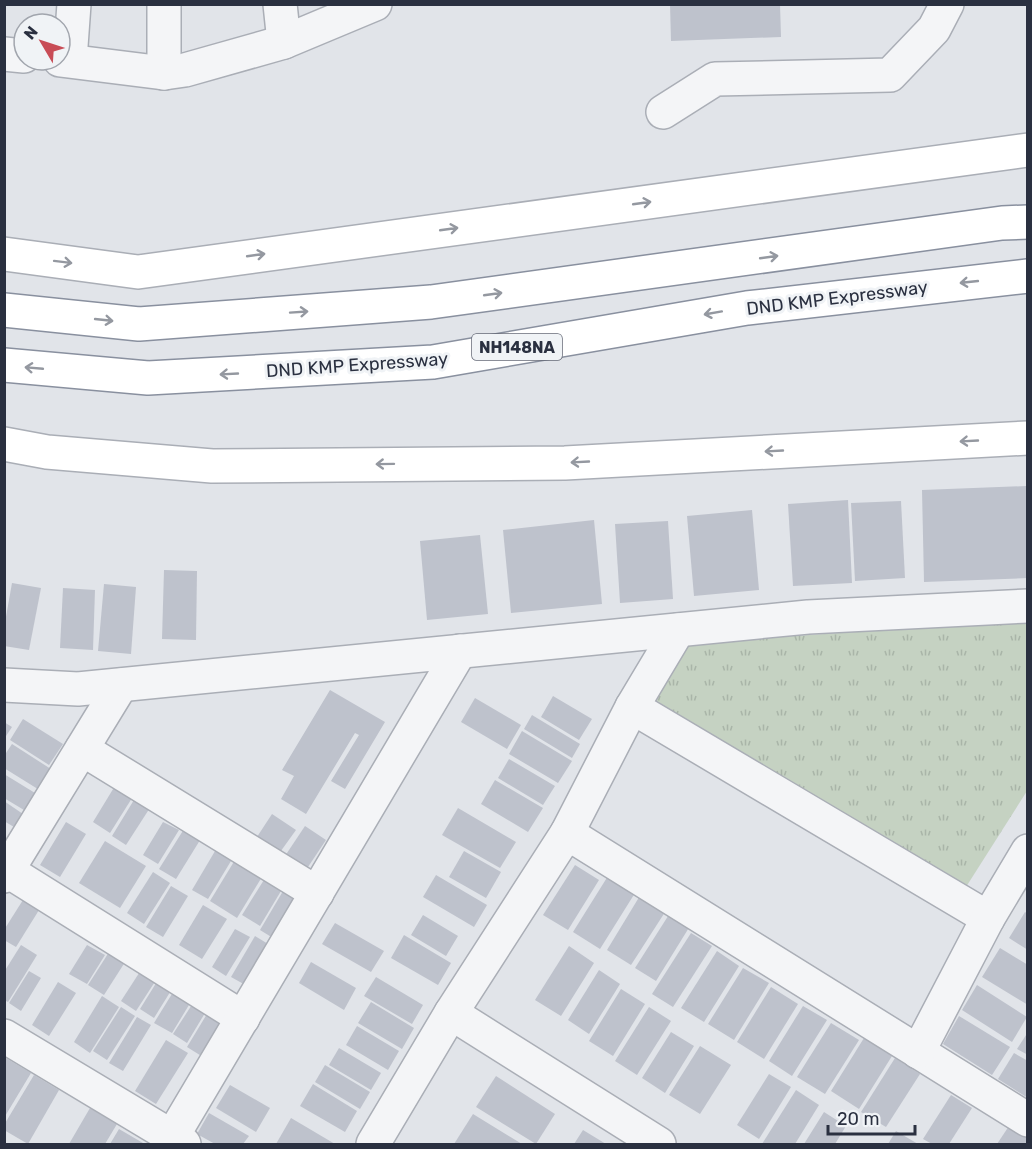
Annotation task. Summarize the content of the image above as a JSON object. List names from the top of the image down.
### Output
{
  "streets": {
    "main road": ["DND KMP Expressway", "NH148NA"]
  },
  "scale_bar": "20 m",
  "north": "top left"
}
